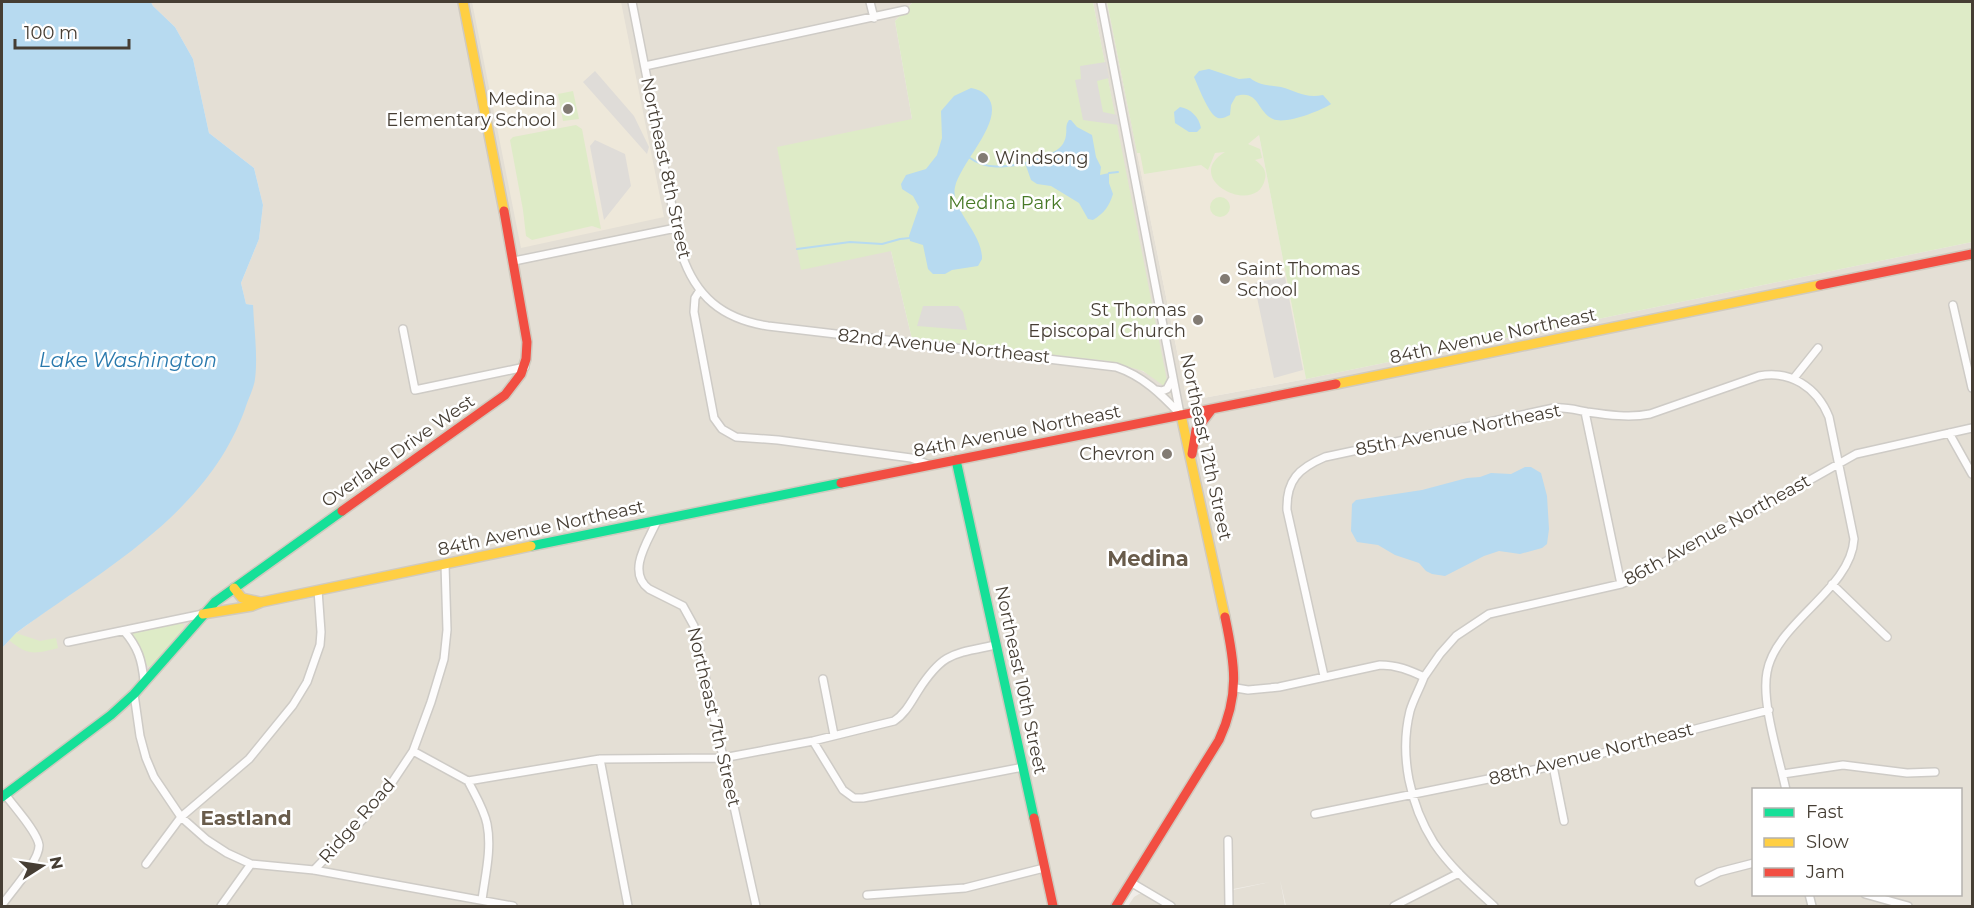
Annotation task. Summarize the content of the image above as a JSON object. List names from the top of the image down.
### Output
{
  "streets": {
    "main road": [
      "84th Avenue Northeast",
      "Northeast 12th Street",
      "Overlake Drive West",
      "Northeast 10th Street"
    ],
    "street": [
      "Northeast 8th Street",
      "82nd Avenue Northeast",
      "85th Avenue Northeast",
      "86th Avenue Northeast",
      "Northeast 7th Street",
      "88th Avenue Northeast",
      "Ridge Road"
    ]
  },
  "crossings": [
    ["Northeast 8th Street", "82nd Avenue Northeast"],
    ["84th Avenue Northeast", "82nd Avenue Northeast"],
    ["84th Avenue Northeast", "Northeast 12th Street"],
    ["84th Avenue Northeast", "Overlake Drive West"],
    ["84th Avenue Northeast", "Northeast 10th Street"],
    ["84th Avenue Northeast", "Northeast 7th Street"],
    ["84th Avenue Northeast", "Ridge Road"],
    ["82nd Avenue Northeast", "Northeast 12th Street"],
    ["86th Avenue Northeast", "88th Avenue Northeast"]
  ],
  "districts": ["Medina", "Eastland"],
  "water": ["Lake Washington"],
  "parks": ["Medina Park"],
  "places": [
    "Medina Elementary School",
    "Windsong",
    "Saint Thomas School",
    "St Thomas Episcopal Church",
    "Chevron"
  ],
  "legend": ["Fast", "Slow", "Jam"],
  "scale_bar": "100 m",
  "north": "right"
}
